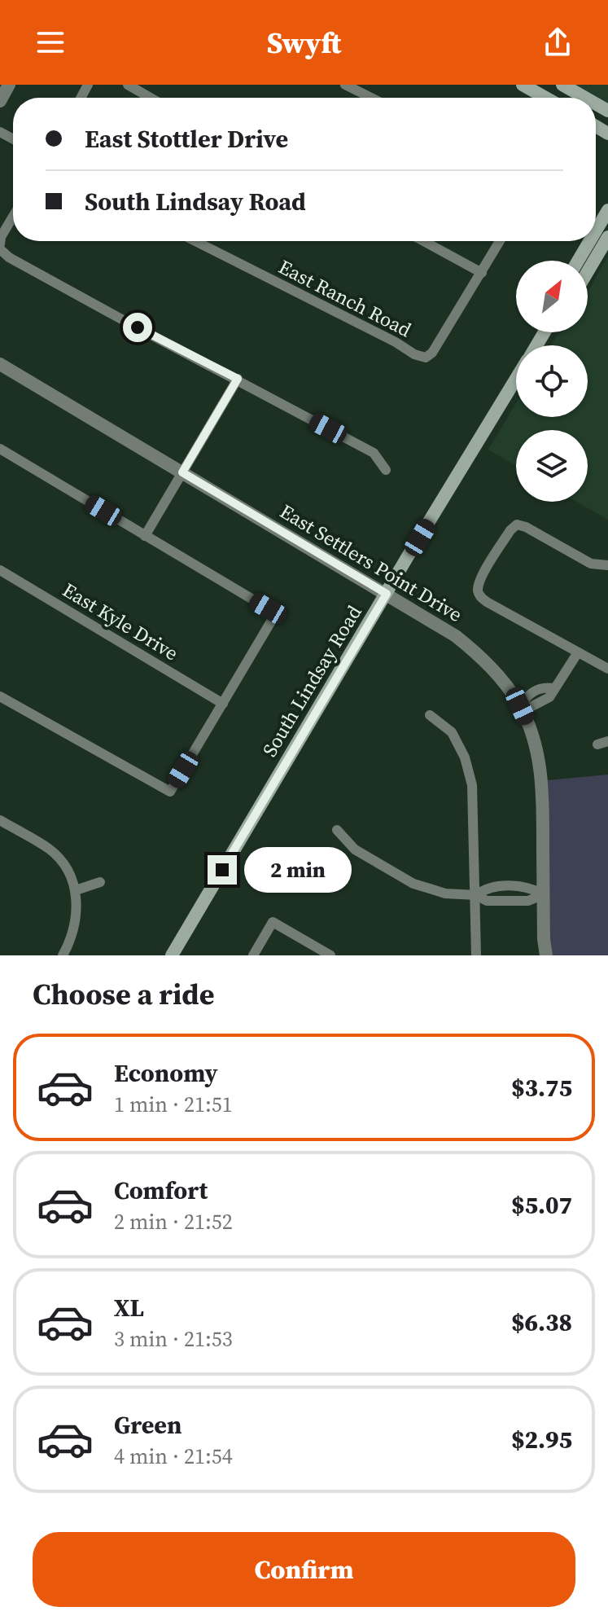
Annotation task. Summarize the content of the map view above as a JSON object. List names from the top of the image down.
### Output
{
  "streets": {
    "main road": ["South Lindsay Road"],
    "street": ["East Ranch Road", "East Settlers Point Drive", "East Kyle Drive"]
  },
  "crossings": [
    ["East Settlers Point Drive", "South Lindsay Road"]
  ],
  "north": "top right",
  "page": {
    "header": "Swyft",
    "banner": ["East Stottler Drive", "South Lindsay Road"],
    "bubble": "2 min",
    "heading": "Choose a ride",
    "list": [
      {
        "name": "Economy",
        "note": "1 min · 21:51",
        "value": "$3.75"
      },
      {
        "name": "Comfort",
        "note": "2 min · 21:52",
        "value": "$5.07"
      },
      {
        "name": "XL",
        "note": "3 min · 21:53",
        "value": "$6.38"
      },
      {
        "name": "Green",
        "note": "4 min · 21:54",
        "value": "$2.95"
      }
    ],
    "buttons": "Confirm"
  }
}
